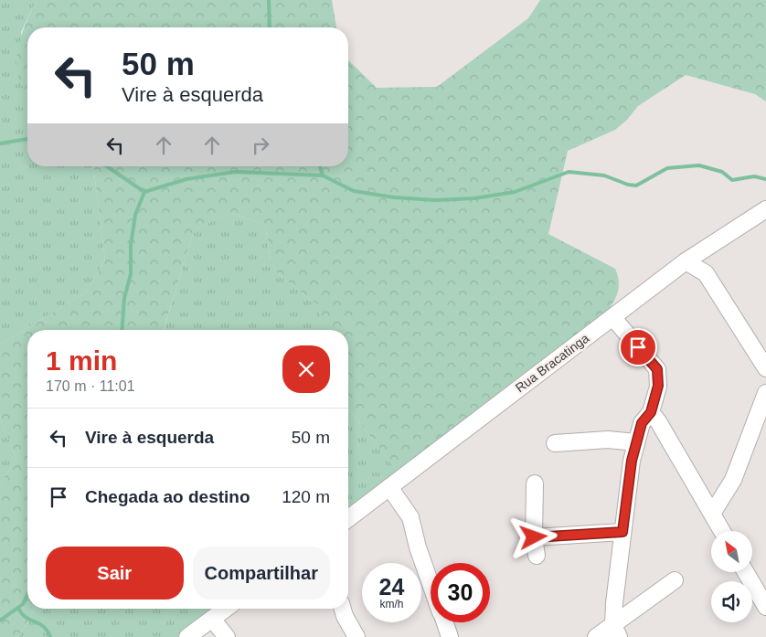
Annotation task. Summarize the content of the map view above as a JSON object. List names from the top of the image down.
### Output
{
  "streets": {
    "street": ["Rua Bracatinga"]
  },
  "north": "top left",
  "page": {
    "turn": ["50 m", "Vire à esquerda"],
    "heading": ["1 min", "170 m · 11:01"],
    "list": [
      {
        "name": "Vire à esquerda",
        "value": "50 m"
      },
      {
        "name": "Chegada ao destino",
        "value": "120 m"
      }
    ],
    "buttons": ["Sair", "Compartilhar"],
    "speed": "24 km/h",
    "limit": "30"
  }
}
